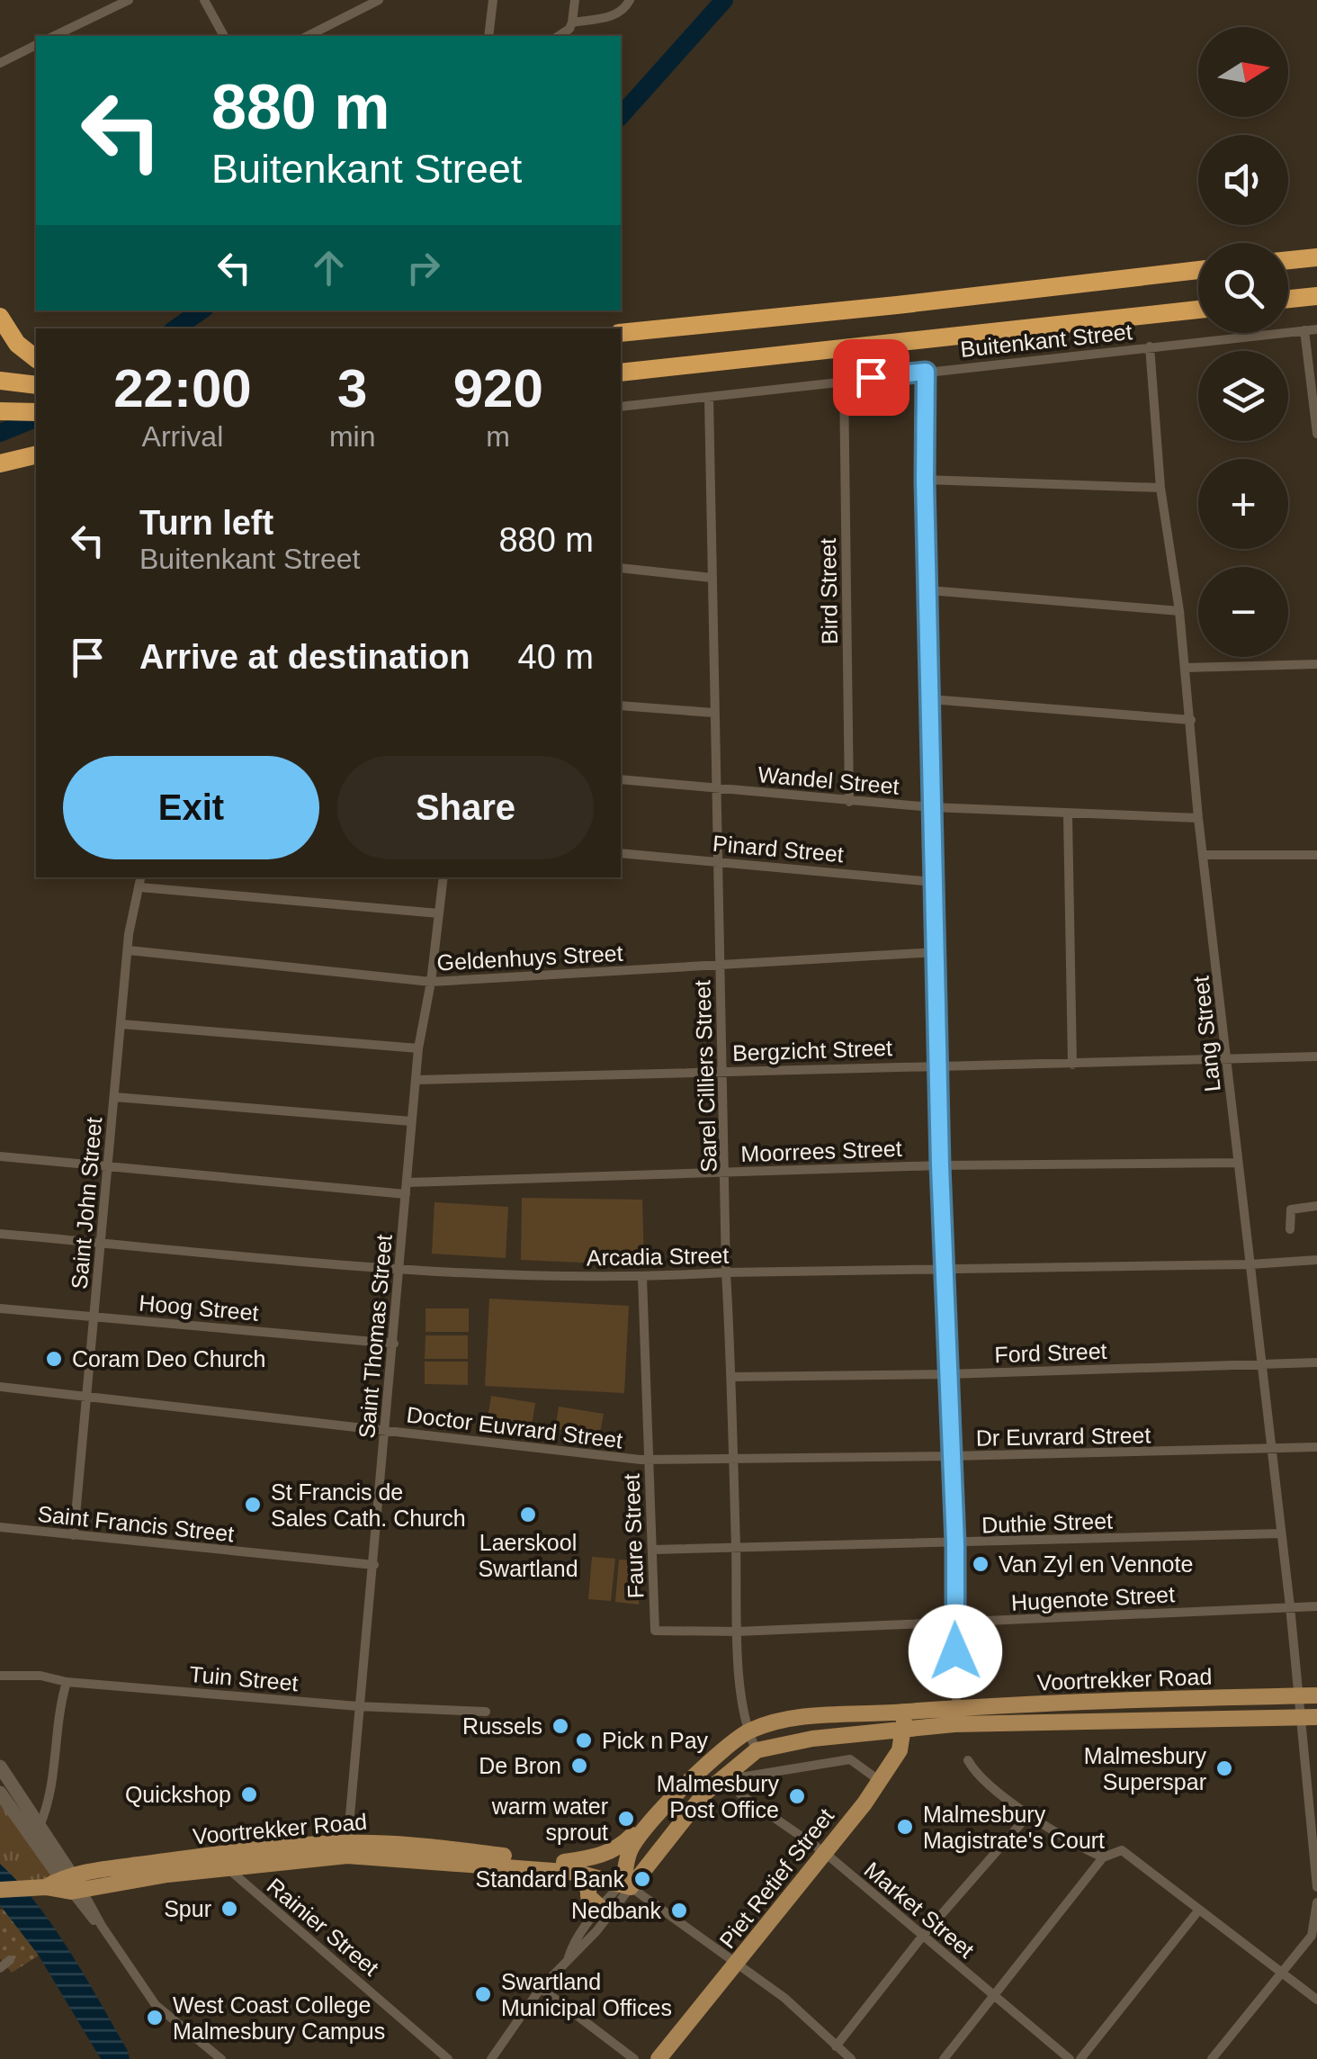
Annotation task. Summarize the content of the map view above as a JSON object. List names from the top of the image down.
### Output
{
  "streets": {
    "main road": ["Voortrekker Road", "Piet Retief Street"],
    "street": [
      "Buitenkant Street",
      "Bird Street",
      "Wandel Street",
      "Pinard Street",
      "Geldenhuys Street",
      "Lang Street",
      "Bergzicht Street",
      "Sarel Cilliers Street",
      "Moorrees Street",
      "Saint John Street",
      "Arcadia Street",
      "Hoog Street",
      "Saint Thomas Street",
      "Ford Street",
      "Doctor Euvrard Street",
      "Dr Euvrard Street",
      "Duthie Street",
      "Saint Francis Street",
      "Faure Street",
      "Hugenote Street",
      "Tuin Street",
      "Market Street",
      "Rainier Street"
    ]
  },
  "crossings": [
    ["Buitenkant Street", "Bird Street"],
    ["Buitenkant Street", "Lang Street"],
    ["Buitenkant Street", "Sarel Cilliers Street"],
    ["Bird Street", "Wandel Street"],
    ["Wandel Street", "Lang Street"],
    ["Wandel Street", "Sarel Cilliers Street"],
    ["Pinard Street", "Sarel Cilliers Street"],
    ["Geldenhuys Street", "Sarel Cilliers Street"],
    ["Geldenhuys Street", "Saint John Street"],
    ["Geldenhuys Street", "Saint Thomas Street"],
    ["Lang Street", "Bergzicht Street"],
    ["Lang Street", "Moorrees Street"],
    ["Lang Street", "Arcadia Street"],
    ["Lang Street", "Ford Street"],
    ["Lang Street", "Dr Euvrard Street"],
    ["Lang Street", "Duthie Street"],
    ["Lang Street", "Hugenote Street"],
    ["Lang Street", "Voortrekker Road"],
    ["Bergzicht Street", "Sarel Cilliers Street"],
    ["Bergzicht Street", "Saint Thomas Street"],
    ["Sarel Cilliers Street", "Moorrees Street"],
    ["Sarel Cilliers Street", "Arcadia Street"],
    ["Sarel Cilliers Street", "Ford Street"],
    ["Sarel Cilliers Street", "Dr Euvrard Street"],
    ["Sarel Cilliers Street", "Duthie Street"],
    ["Sarel Cilliers Street", "Hugenote Street"],
    ["Sarel Cilliers Street", "Voortrekker Road"],
    ["Moorrees Street", "Saint John Street"],
    ["Moorrees Street", "Saint Thomas Street"],
    ["Saint John Street", "Arcadia Street"],
    ["Saint John Street", "Hoog Street"],
    ["Saint John Street", "Doctor Euvrard Street"],
    ["Saint John Street", "Saint Francis Street"],
    ["Arcadia Street", "Saint Thomas Street"],
    ["Arcadia Street", "Faure Street"],
    ["Hoog Street", "Saint Thomas Street"],
    ["Saint Thomas Street", "Doctor Euvrard Street"],
    ["Saint Thomas Street", "Saint Francis Street"],
    ["Saint Thomas Street", "Tuin Street"],
    ["Saint Thomas Street", "Voortrekker Road"],
    ["Doctor Euvrard Street", "Dr Euvrard Street"],
    ["Doctor Euvrard Street", "Faure Street"],
    ["Dr Euvrard Street", "Faure Street"],
    ["Duthie Street", "Faure Street"],
    ["Faure Street", "Hugenote Street"],
    ["Voortrekker Road", "Piet Retief Street"],
    ["Voortrekker Road", "Rainier Street"],
    ["Piet Retief Street", "Market Street"]
  ],
  "places": [
    "Coram Deo Church",
    "St Francis de Sales Cath. Church",
    "Laerskool Swartland",
    "Van Zyl en Vennote",
    "Russels",
    "Pick n Pay",
    "De Bron",
    "Malmesbury Superspar",
    "Quickshop",
    "Malmesbury Post Office",
    "warm water sprout",
    "Malmesbury Magistrate's Court",
    "Standard Bank",
    "Spur",
    "Nedbank",
    "Swartland Municipal Offices",
    "West Coast College Malmesbury Campus"
  ],
  "north": "right",
  "page": {
    "map_buttons": ["+", "−"],
    "turn": ["880 m", "Buitenkant Street"],
    "eta": [
      "22:00",
      "Arrival",
      "3",
      "min",
      "920",
      "m"
    ],
    "list": [
      {
        "name": "Turn left",
        "note": "Buitenkant Street",
        "value": "880 m"
      },
      {
        "name": "Arrive at destination",
        "value": "40 m"
      }
    ],
    "buttons": ["Exit", "Share"]
  }
}
